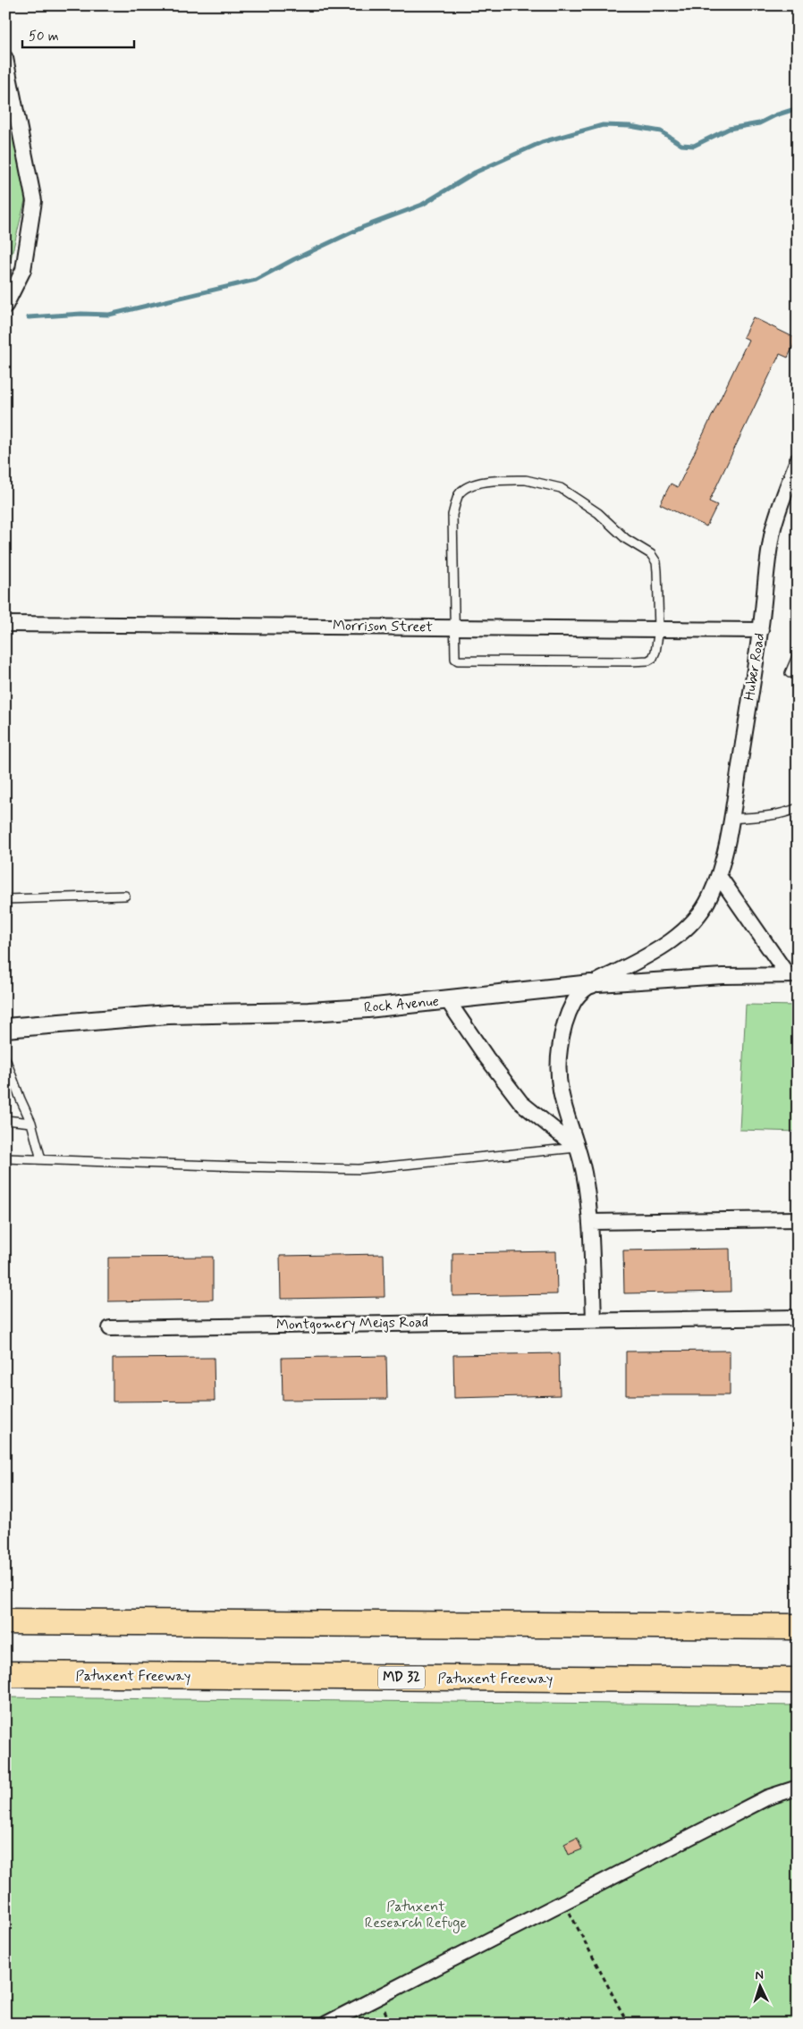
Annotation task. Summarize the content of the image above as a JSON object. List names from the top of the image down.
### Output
{
  "streets": {
    "highway": ["Patuxent Freeway", "MD 32"],
    "street": [
      "Morrison Street",
      "Huber Road",
      "Rock Avenue",
      "Montgomery Meigs Road"
    ]
  },
  "crossings": [
    ["Morrison Street", "Huber Road"],
    ["Huber Road", "Rock Avenue"]
  ],
  "parks": ["Patuxent Research Refuge"],
  "scale_bar": "50 m",
  "north": "top"
}
